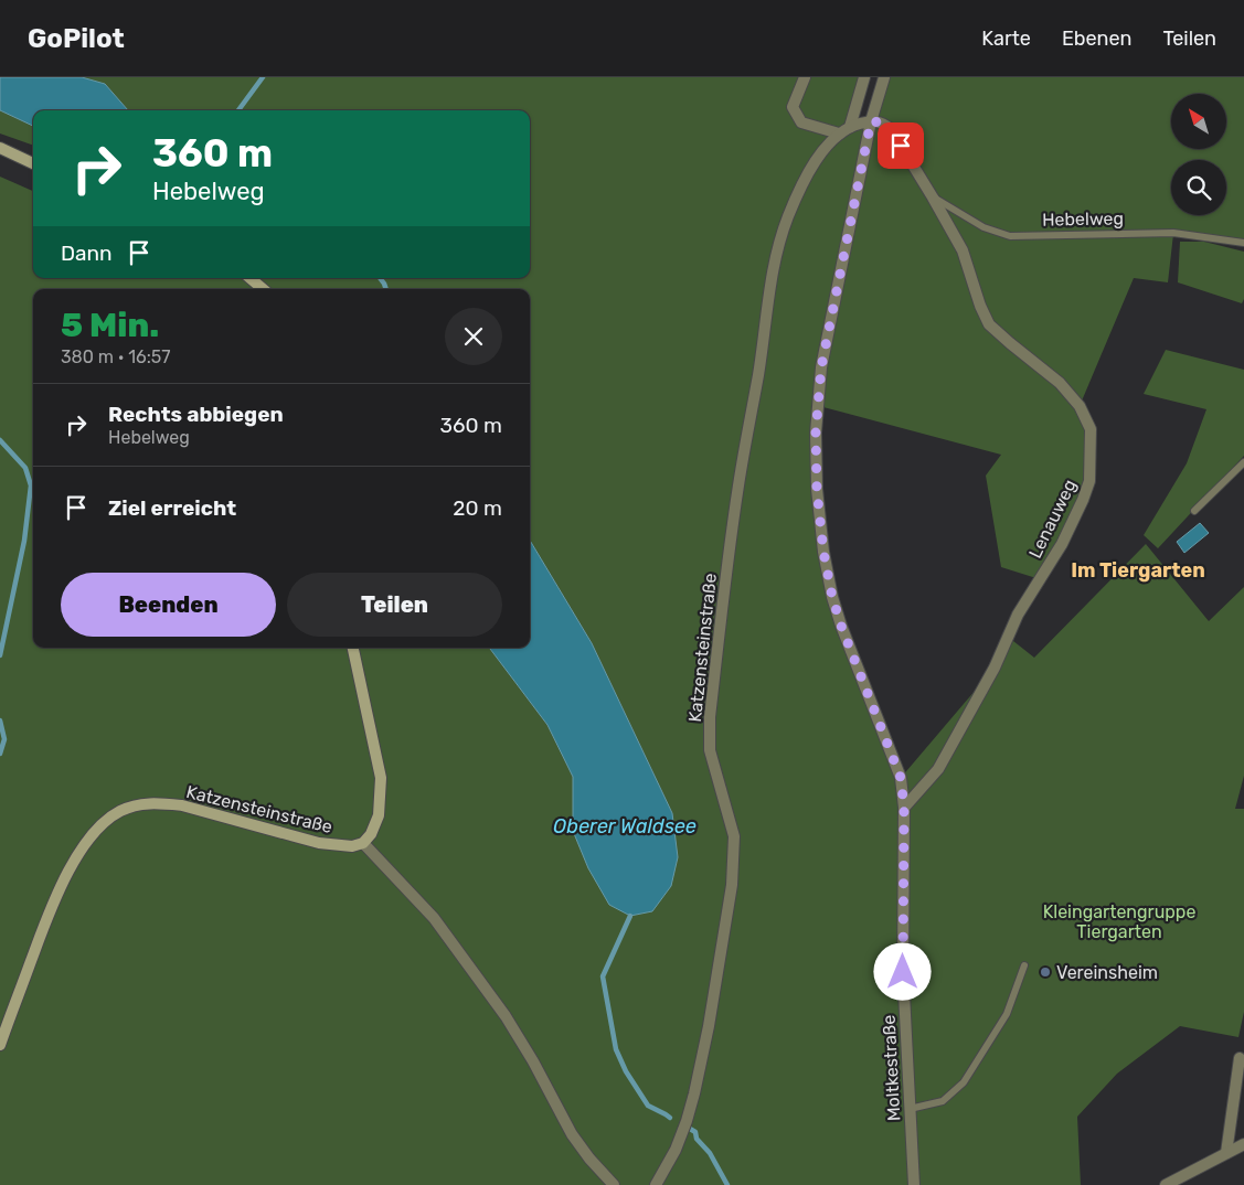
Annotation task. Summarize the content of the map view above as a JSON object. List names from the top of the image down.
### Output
{
  "streets": {
    "street": [
      "Hebelweg",
      "Lenauweg",
      "Katzensteinstraße",
      "Moltkestraße"
    ]
  },
  "crossings": [
    ["Hebelweg", "Lenauweg"],
    ["Hebelweg", "Katzensteinstraße"],
    ["Hebelweg", "Moltkestraße"],
    ["Lenauweg", "Moltkestraße"],
    ["Katzensteinstraße", "Moltkestraße"]
  ],
  "districts": ["Im Tiergarten"],
  "water": ["Oberer Waldsee"],
  "parks": ["Kleingartengruppe Tiergarten"],
  "places": ["Vereinsheim"],
  "north": "top left",
  "page": {
    "header": "GoPilot",
    "nav": ["Karte", "Ebenen", "Teilen"],
    "turn": ["360 m", "Hebelweg"],
    "then": "Dann",
    "heading": ["5 Min.", "380 m · 16:57"],
    "list": [
      {
        "name": "Rechts abbiegen",
        "note": "Hebelweg",
        "value": "360 m"
      },
      {
        "name": "Ziel erreicht",
        "value": "20 m"
      }
    ],
    "buttons": ["Beenden", "Teilen"]
  }
}
